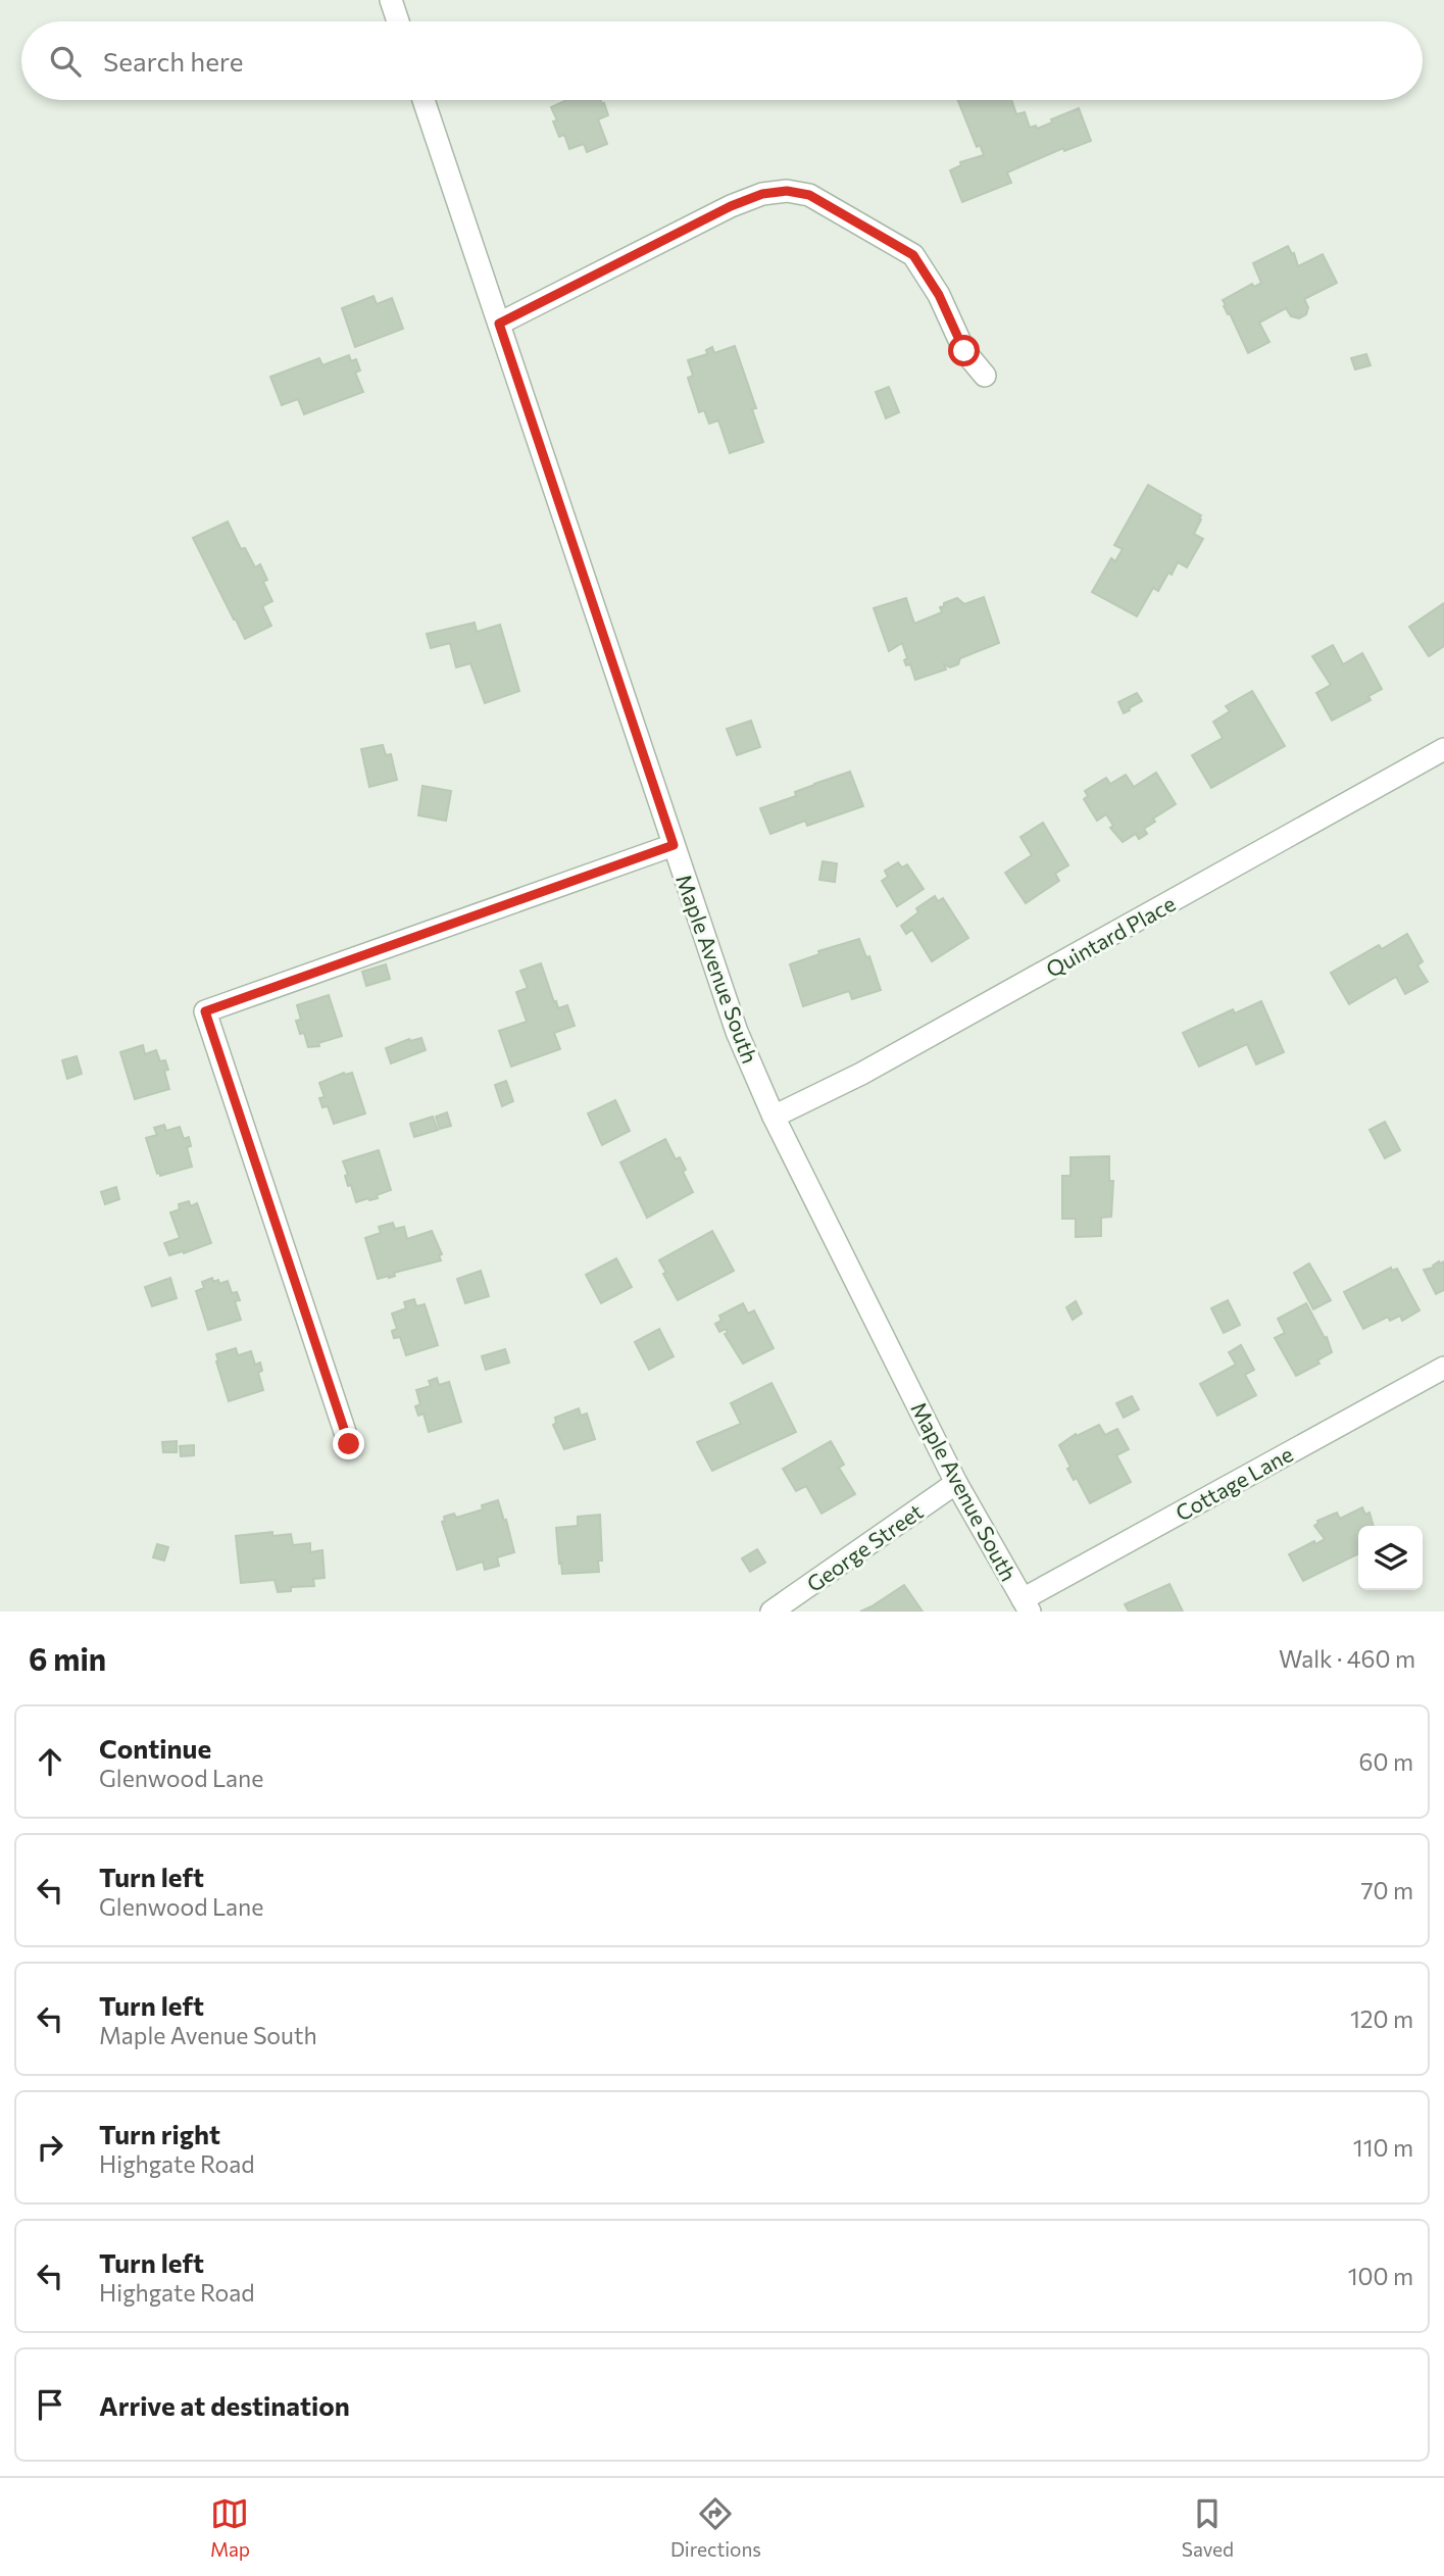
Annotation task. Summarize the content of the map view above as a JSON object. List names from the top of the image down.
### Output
{
  "streets": {
    "street": [
      "Quintard Place",
      "Maple Avenue South",
      "Cottage Lane",
      "George Street"
    ]
  },
  "crossings": [
    ["Quintard Place", "Maple Avenue South"],
    ["Maple Avenue South", "Cottage Lane"],
    ["Maple Avenue South", "George Street"]
  ],
  "page": {
    "search": "Search here",
    "heading": ["6 min", "Walk · 460 m"],
    "list": [
      ["Continue", "Glenwood Lane", "60 m"],
      ["Turn left", "Glenwood Lane", "70 m"],
      ["Turn left", "Maple Avenue South", "120 m"],
      ["Turn right", "Highgate Road", "110 m"],
      ["Turn left", "Highgate Road", "100 m"],
      "Arrive at destination"
    ],
    "nav": ["Map", "Directions", "Saved"]
  }
}
